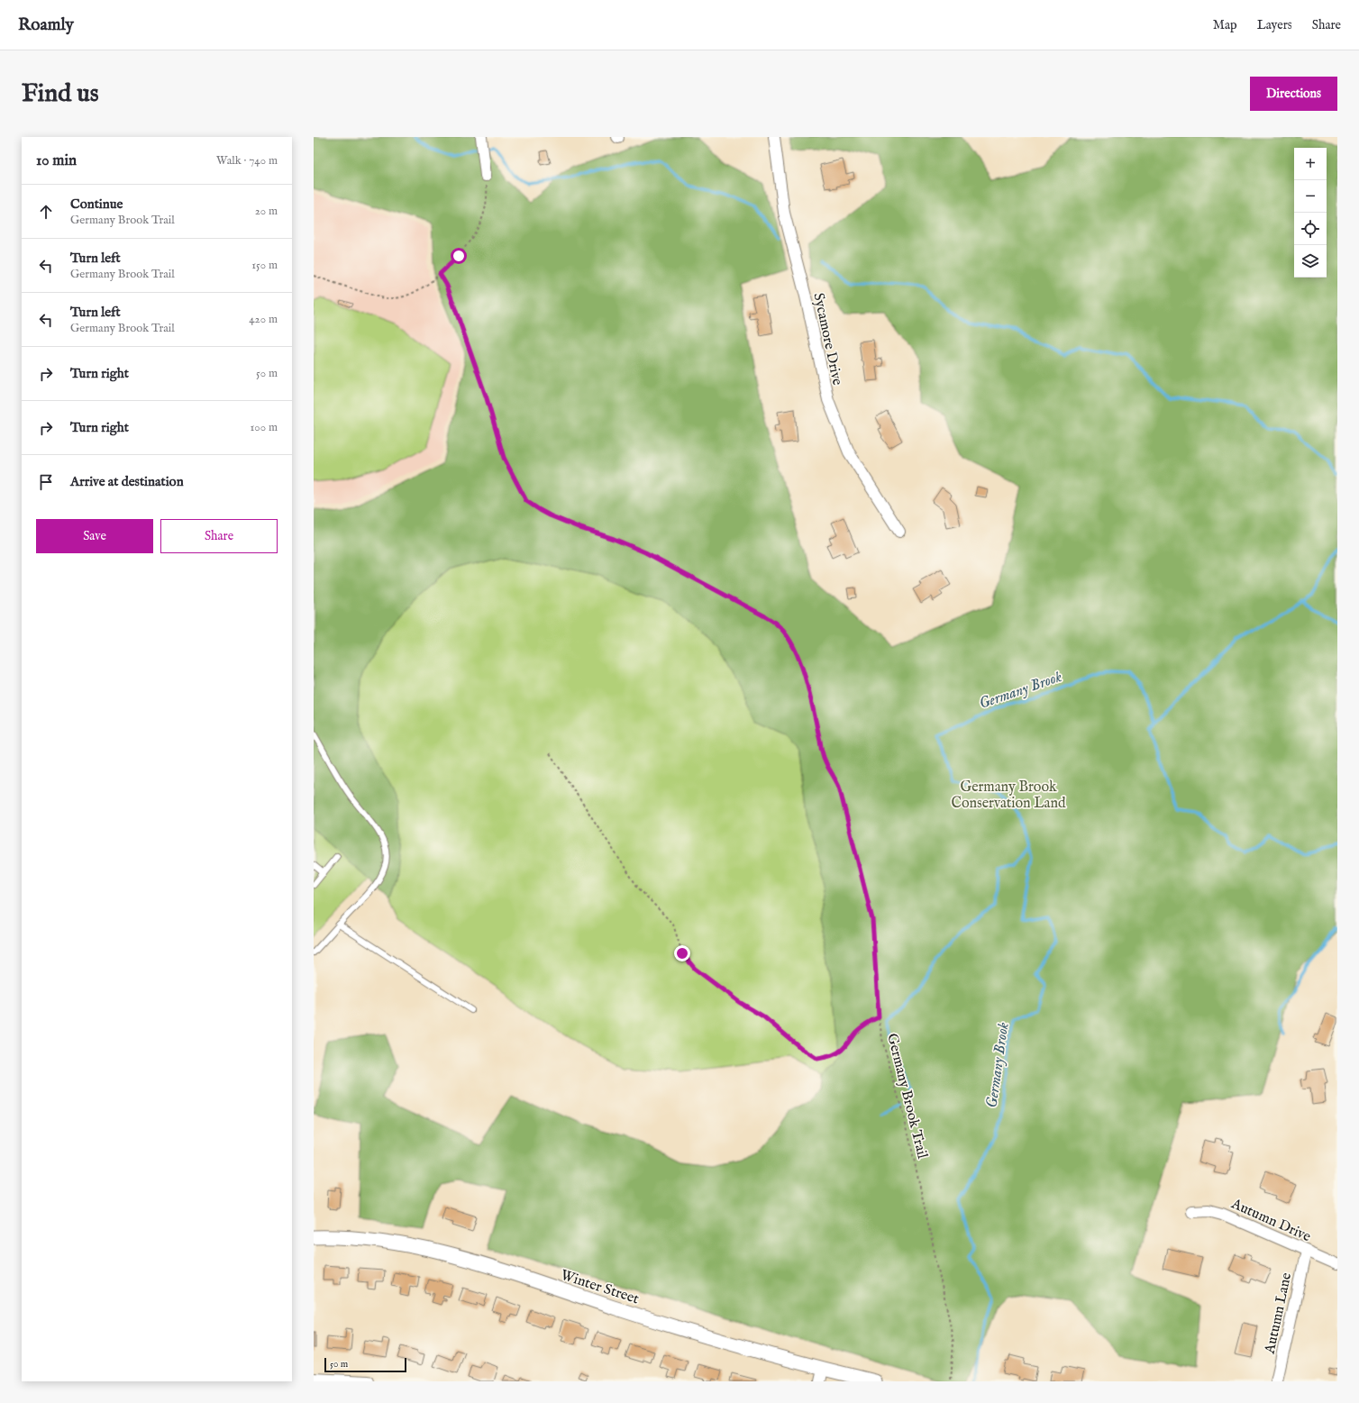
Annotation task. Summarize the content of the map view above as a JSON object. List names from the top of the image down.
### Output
{
  "streets": {
    "street": [
      "Sycamore Drive",
      "Autumn Drive",
      "Winter Street",
      "Autumn Lane"
    ],
    "path": ["Germany Brook Trail"]
  },
  "crossings": [
    ["Autumn Drive", "Autumn Lane"]
  ],
  "water": ["Germany Brook"],
  "parks": ["Germany Brook Conservation Land"],
  "scale_bar": "50 m",
  "page": {
    "header": "Roamly",
    "nav": ["Map", "Layers", "Share"],
    "buttons": [
      "Directions",
      ["Save", "Share"]
    ],
    "title": "Find us",
    "heading": ["10 min", "Walk · 740 m"],
    "map_buttons": ["+", "−"],
    "list": [
      ["Continue", "Germany Brook Trail", "20 m"],
      ["Turn left", "Germany Brook Trail", "150 m"],
      ["Turn left", "Germany Brook Trail", "420 m"],
      ["Turn right", "50 m"],
      ["Turn right", "100 m"],
      "Arrive at destination"
    ],
    "scale": "50 m"
  }
}
